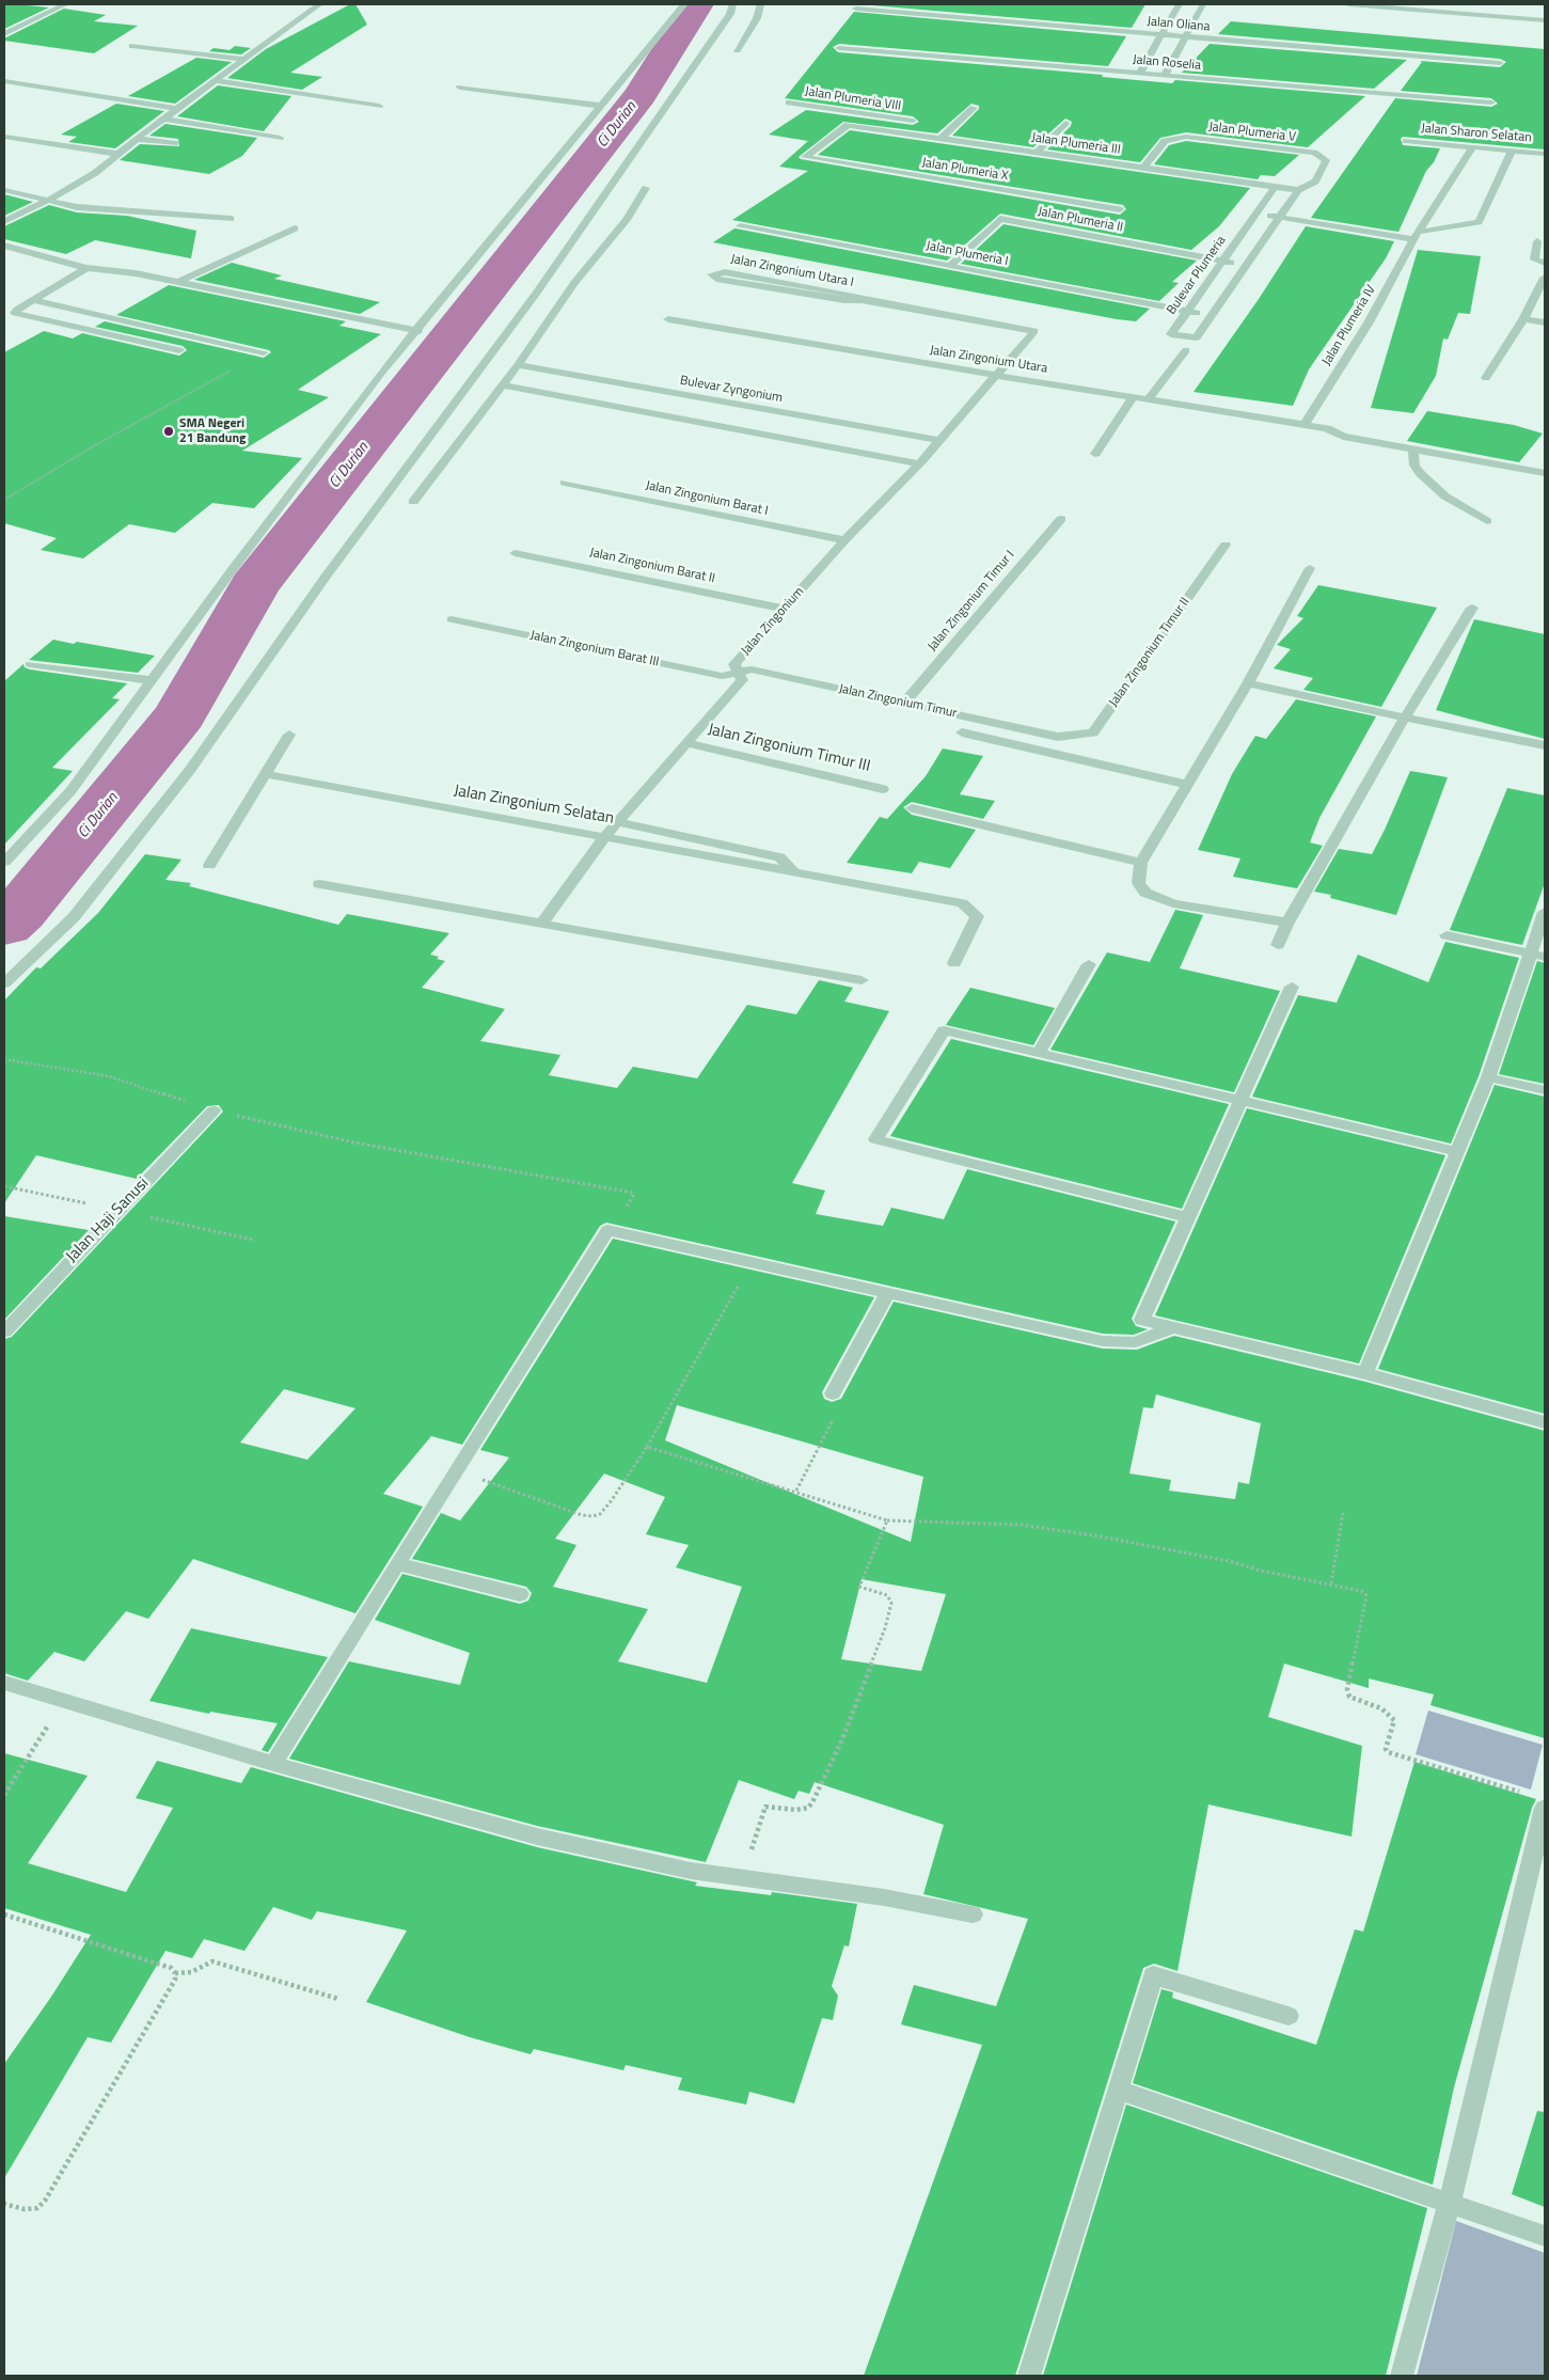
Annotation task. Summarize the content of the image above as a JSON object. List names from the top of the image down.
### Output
{
  "streets": {
    "street": [
      "Jalan Oliana",
      "Jalan Roselia",
      "Jalan Plumeria VIII",
      "Jalan Plumeria V",
      "Jalan Sharon Selatan",
      "Jalan Plumeria III",
      "Jalan Plumeria X",
      "Jalan Plumeria II",
      "Jalan Plumeria I",
      "Jalan Zingonium Utara I",
      "Bulevar Plumeria",
      "Jalan Plumeria IV",
      "Jalan Zingonium Utara",
      "Bulevar Zyngonium",
      "Jalan Zingonium Barat I",
      "Jalan Zingonium Barat II",
      "Jalan Zingonium Timur I",
      "Jalan Zingonium",
      "Jalan Zingonium Barat III",
      "Jalan Zingonium Timur II",
      "Jalan Zingonium Timur",
      "Jalan Zingonium Timur III",
      "Jalan Zingonium Selatan",
      "Jalan Haji Sanusi"
    ]
  },
  "crossings": [
    ["Jalan Plumeria V", "Jalan Plumeria III"],
    ["Jalan Plumeria V", "Bulevar Plumeria"],
    ["Jalan Sharon Selatan", "Jalan Plumeria IV"],
    ["Jalan Plumeria III", "Jalan Plumeria X"],
    ["Jalan Plumeria III", "Bulevar Plumeria"],
    ["Jalan Plumeria II", "Jalan Plumeria I"],
    ["Jalan Plumeria II", "Bulevar Plumeria"],
    ["Jalan Plumeria I", "Bulevar Plumeria"],
    ["Jalan Zingonium Utara I", "Jalan Zingonium"],
    ["Jalan Plumeria IV", "Jalan Zingonium Utara"],
    ["Jalan Zingonium Utara", "Jalan Zingonium"],
    ["Bulevar Zyngonium", "Jalan Zingonium"],
    ["Jalan Zingonium Barat I", "Jalan Zingonium"],
    ["Jalan Zingonium Barat II", "Jalan Zingonium"],
    ["Jalan Zingonium Timur I", "Jalan Zingonium Timur"],
    ["Jalan Zingonium", "Jalan Zingonium Barat III"],
    ["Jalan Zingonium", "Jalan Zingonium Timur"],
    ["Jalan Zingonium", "Jalan Zingonium Timur III"],
    ["Jalan Zingonium", "Jalan Zingonium Selatan"],
    ["Jalan Zingonium Barat III", "Jalan Zingonium Timur"],
    ["Jalan Zingonium Timur II", "Jalan Zingonium Timur"]
  ],
  "water": ["Ci Durian"],
  "places": ["SMA Negeri 21 Bandung"]
}
